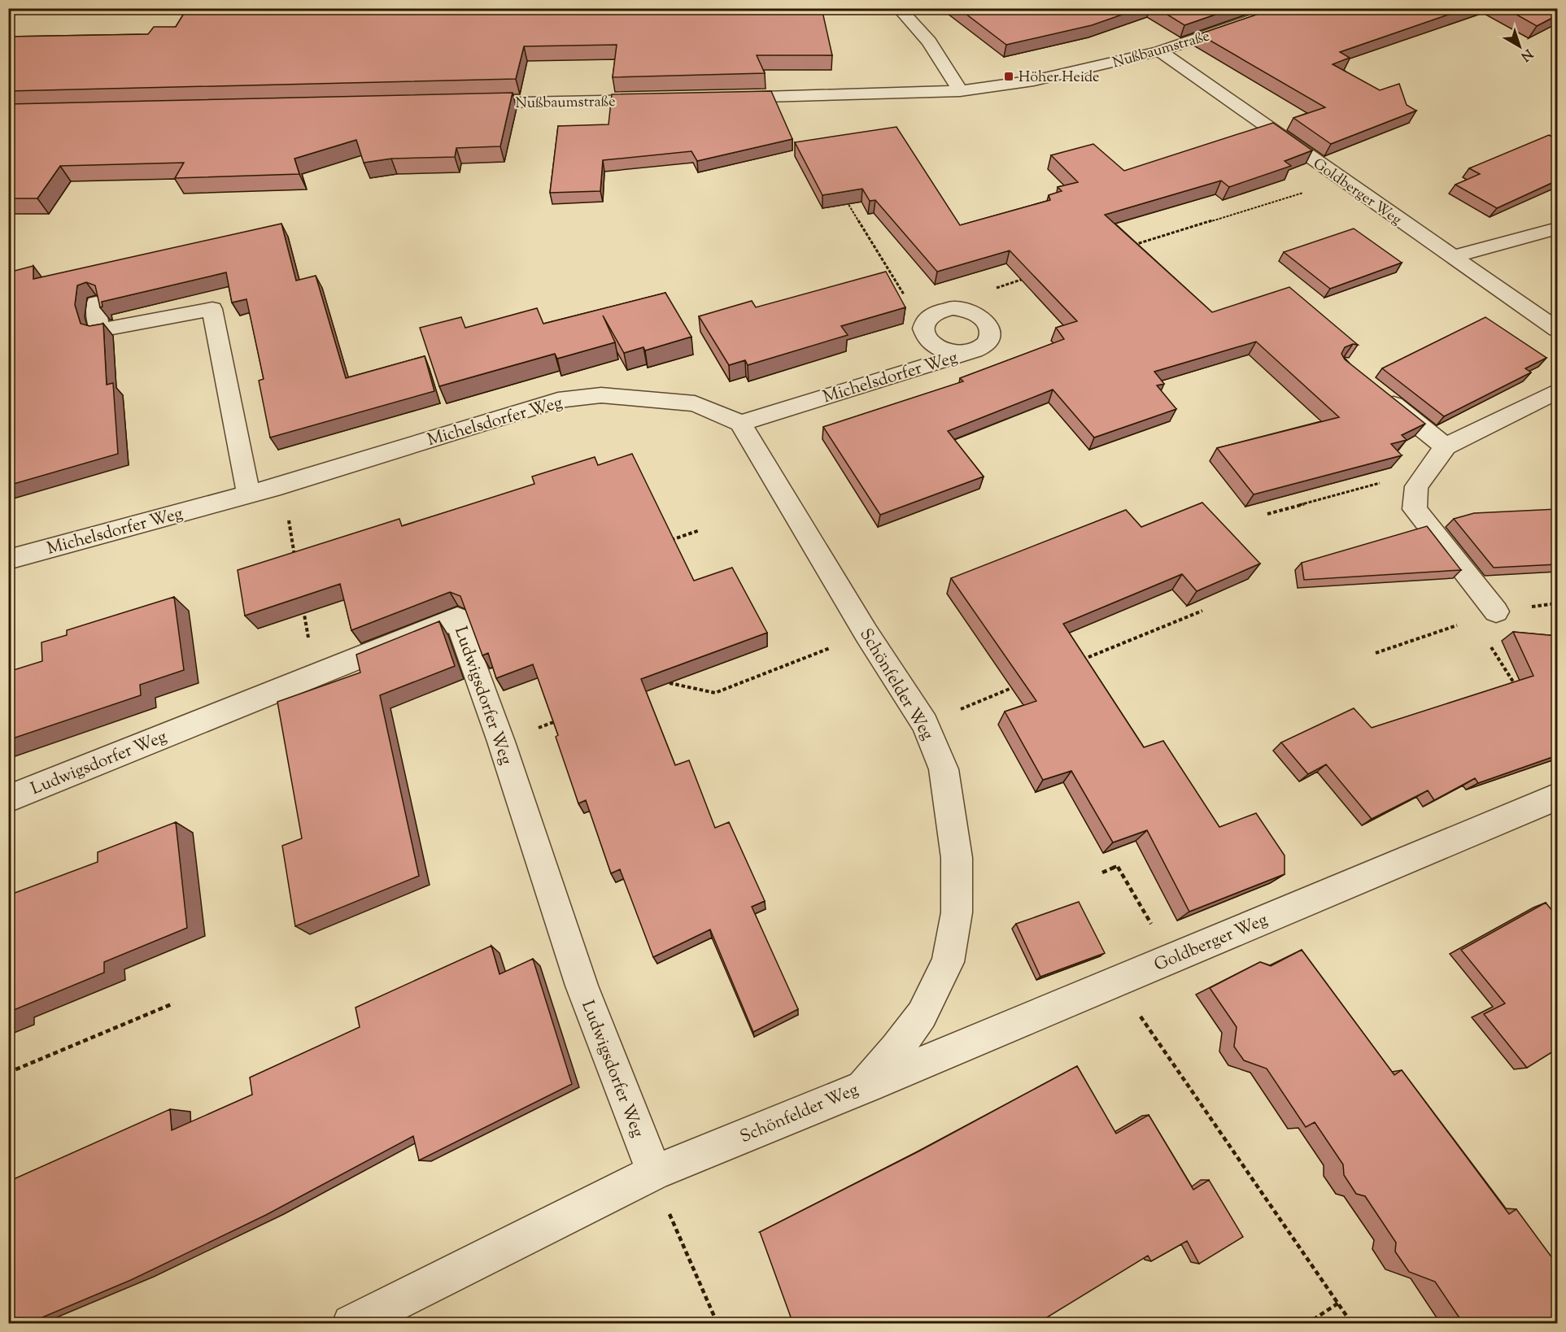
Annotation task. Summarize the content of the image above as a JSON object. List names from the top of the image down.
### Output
{
  "streets": {
    "street": [
      "Nußbaumstraße",
      "Goldberger Weg",
      "Michelsdorfer Weg",
      "Schönfelder Weg",
      "Ludwigsdorfer Weg"
    ]
  },
  "crossings": [
    ["Nußbaumstraße", "Goldberger Weg"],
    ["Goldberger Weg", "Schönfelder Weg"],
    ["Michelsdorfer Weg", "Schönfelder Weg"],
    ["Schönfelder Weg", "Ludwigsdorfer Weg"]
  ],
  "places": {
    "transit": ["Höher Heide"]
  },
  "north": "bottom right"
}
